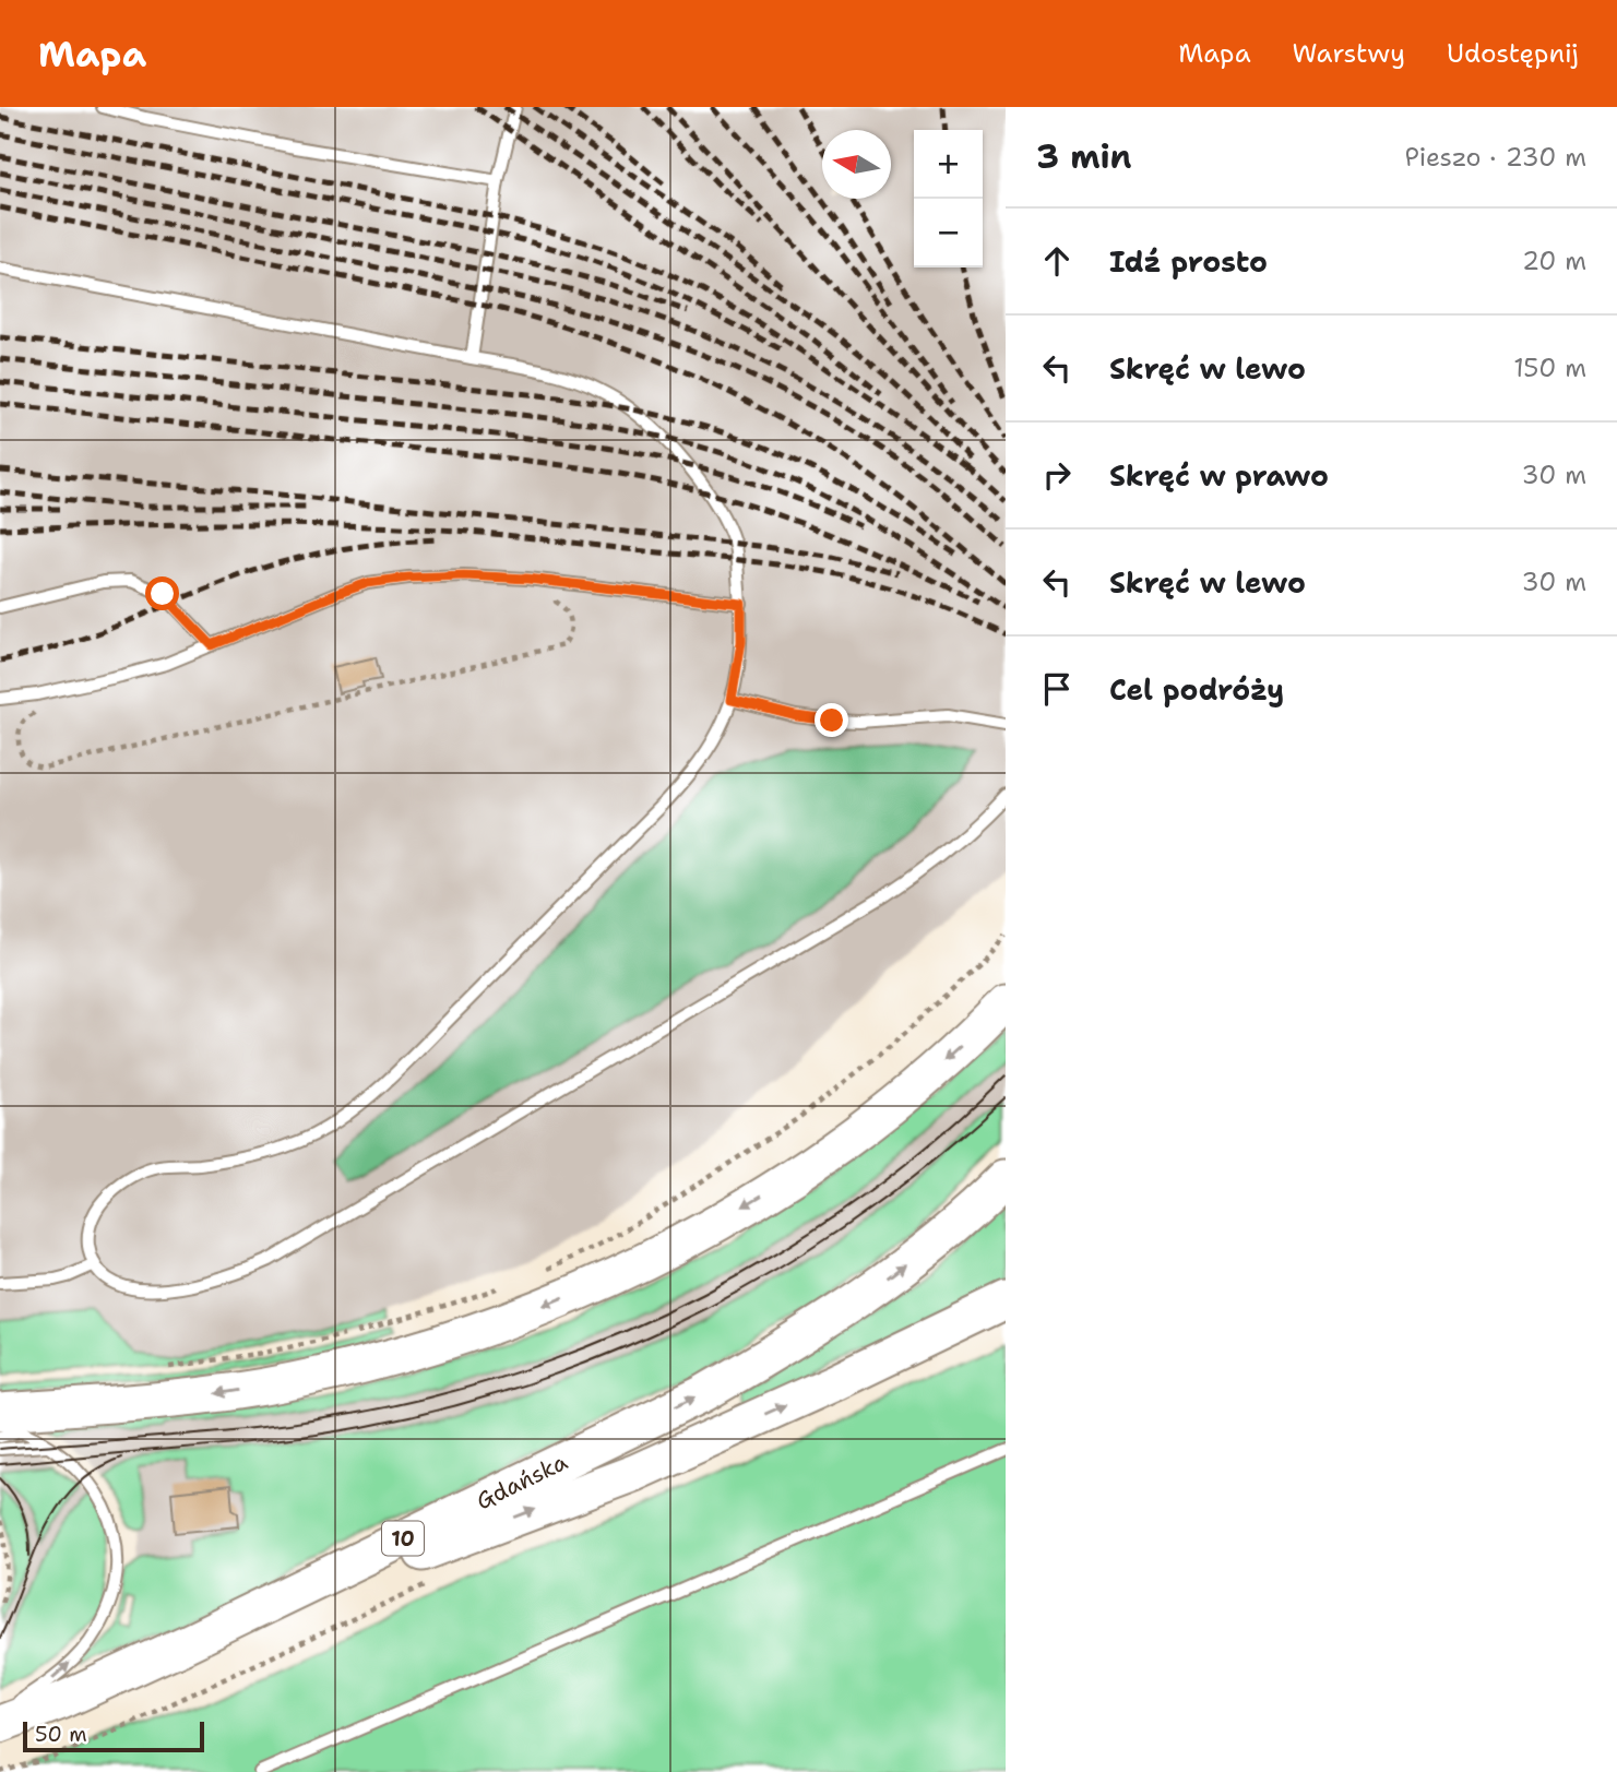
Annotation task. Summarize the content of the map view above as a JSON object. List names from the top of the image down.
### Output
{
  "streets": {
    "main road": ["Gdańska", "10"]
  },
  "scale_bar": "50 m",
  "north": "left",
  "page": {
    "header": "Mapa",
    "nav": ["Mapa", "Warstwy", "Udostępnij"],
    "heading": ["3 min", "Pieszo · 230 m"],
    "map_buttons": ["+", "−"],
    "list": [
      ["Idź prosto", "20 m"],
      ["Skręć w lewo", "150 m"],
      ["Skręć w prawo", "30 m"],
      ["Skręć w lewo", "30 m"],
      "Cel podróży"
    ],
    "scale": "50 m"
  }
}
